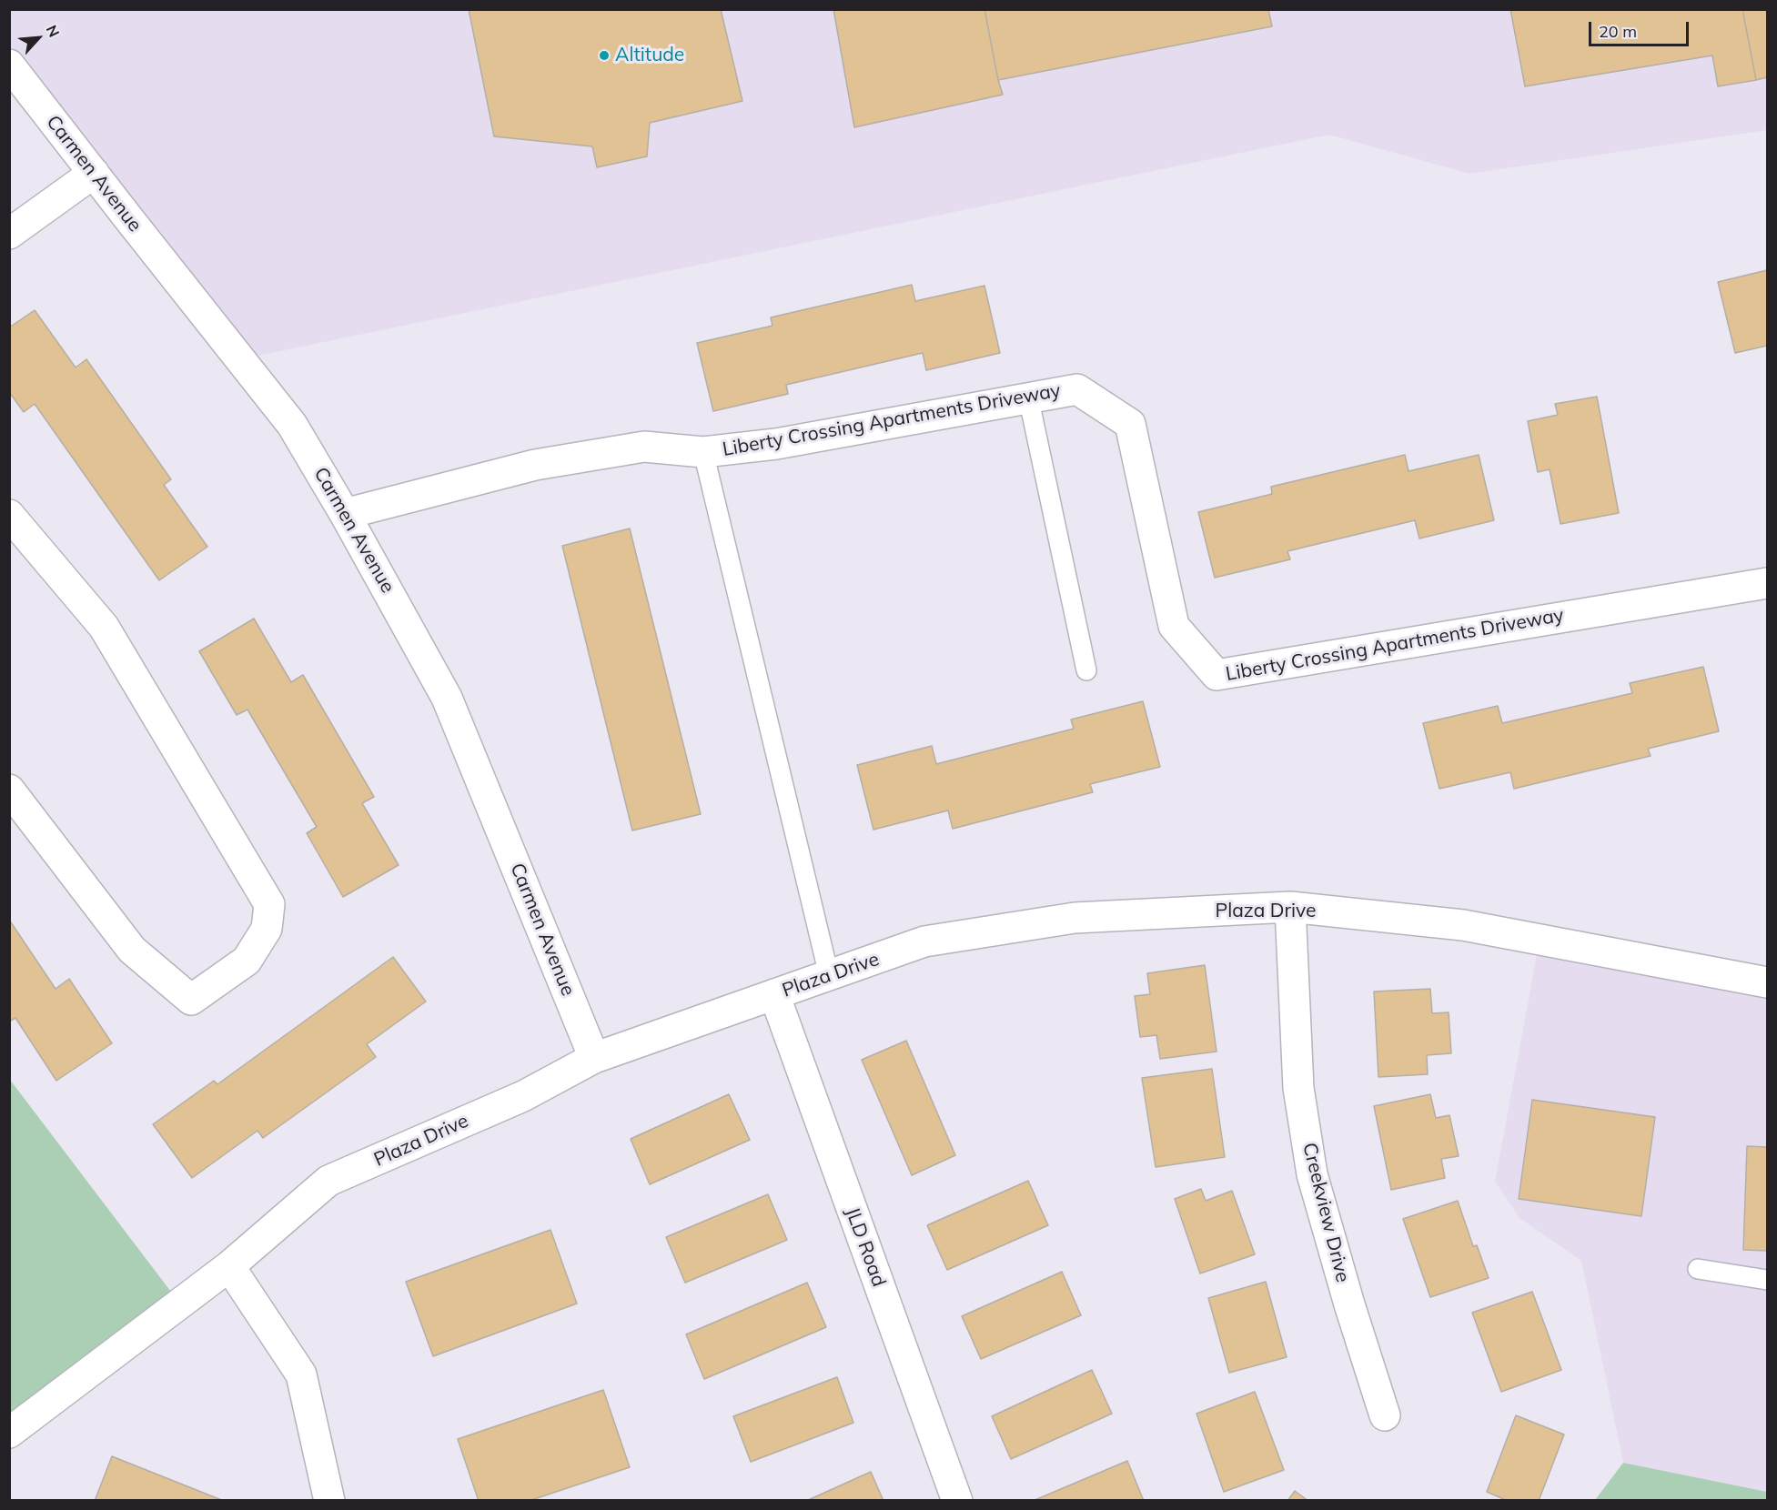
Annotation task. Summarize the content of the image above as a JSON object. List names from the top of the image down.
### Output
{
  "streets": {
    "street": [
      "Carmen Avenue",
      "Liberty Crossing Apartments Driveway",
      "Plaza Drive",
      "Creekview Drive",
      "JLD Road"
    ]
  },
  "crossings": [
    ["Carmen Avenue", "Liberty Crossing Apartments Driveway"],
    ["Carmen Avenue", "Plaza Drive"],
    ["Plaza Drive", "Creekview Drive"],
    ["Plaza Drive", "JLD Road"]
  ],
  "places": ["Altitude"],
  "scale_bar": "20 m",
  "north": "top right"
}
